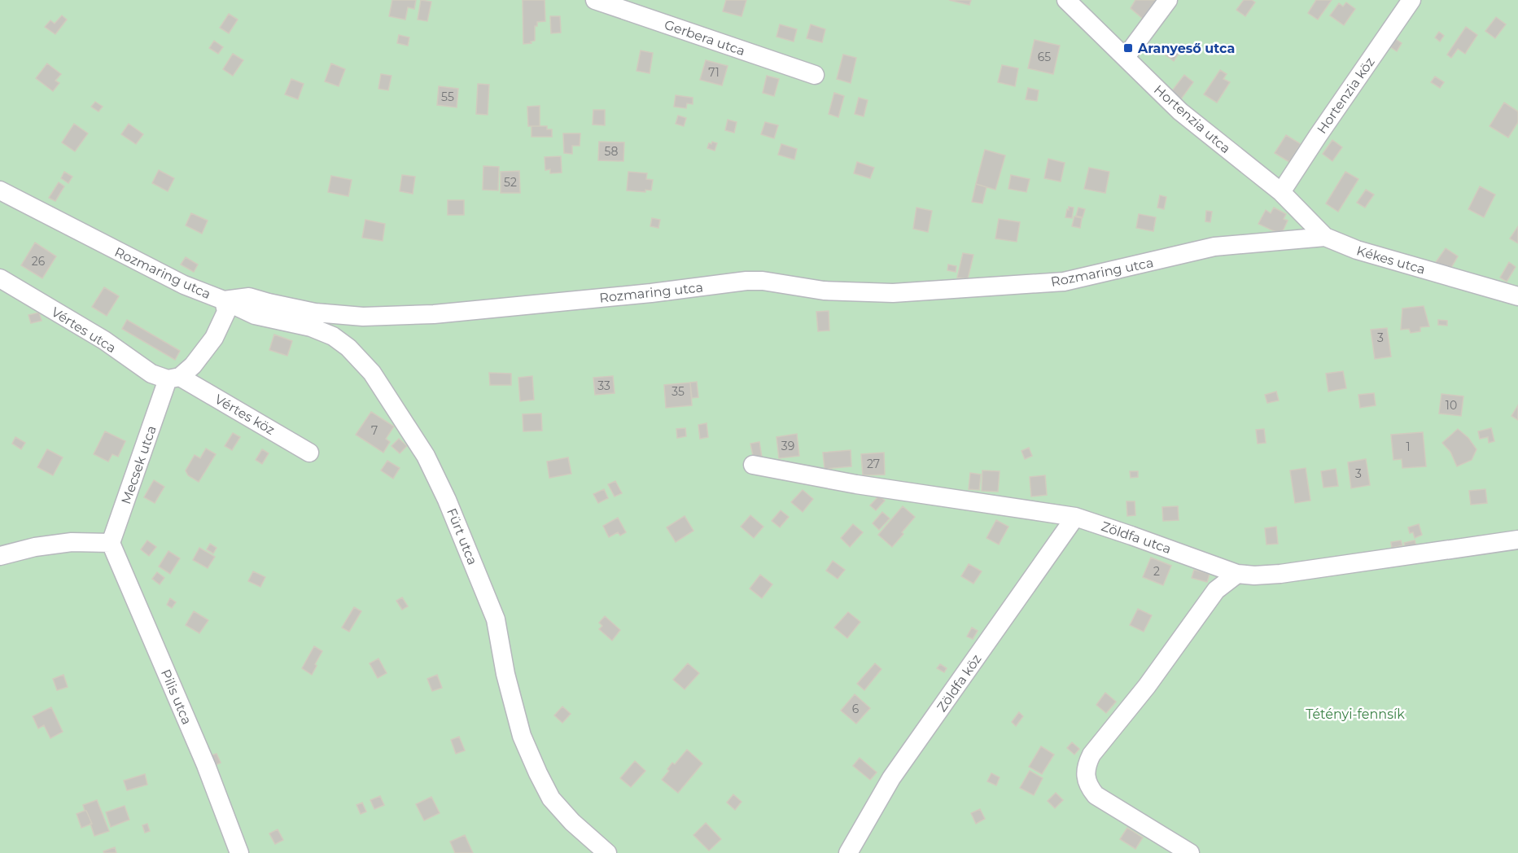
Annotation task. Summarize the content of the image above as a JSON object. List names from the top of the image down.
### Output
{
  "streets": {
    "street": [
      "Gerbera utca",
      "Hortenzia köz",
      "Hortenzia utca",
      "Kékes utca",
      "Rozmaring utca",
      "Vértes utca",
      "Vértes köz",
      "Mecsek utca",
      "Fürt utca",
      "Zöldfa utca",
      "Zöldfa köz",
      "Pilis utca"
    ]
  },
  "crossings": [
    ["Hortenzia köz", "Hortenzia utca"],
    ["Hortenzia köz", "Kékes utca"],
    ["Hortenzia utca", "Kékes utca"],
    ["Kékes utca", "Rozmaring utca"],
    ["Rozmaring utca", "Mecsek utca"],
    ["Rozmaring utca", "Fürt utca"],
    ["Vértes utca", "Vértes köz"],
    ["Vértes utca", "Mecsek utca"],
    ["Vértes köz", "Mecsek utca"],
    ["Mecsek utca", "Fürt utca"],
    ["Mecsek utca", "Pilis utca"],
    ["Zöldfa utca", "Zöldfa köz"]
  ],
  "parks": ["Tétényi-fennsík"],
  "places": {
    "transit": ["Aranyeső utca"]
  },
  "house_numbers": [
    "65",
    "71",
    "55",
    "58",
    "52",
    "26",
    "3",
    "33",
    "35",
    "10",
    "7",
    "39",
    "1",
    "27",
    "3",
    "2",
    "6"
  ]
}
